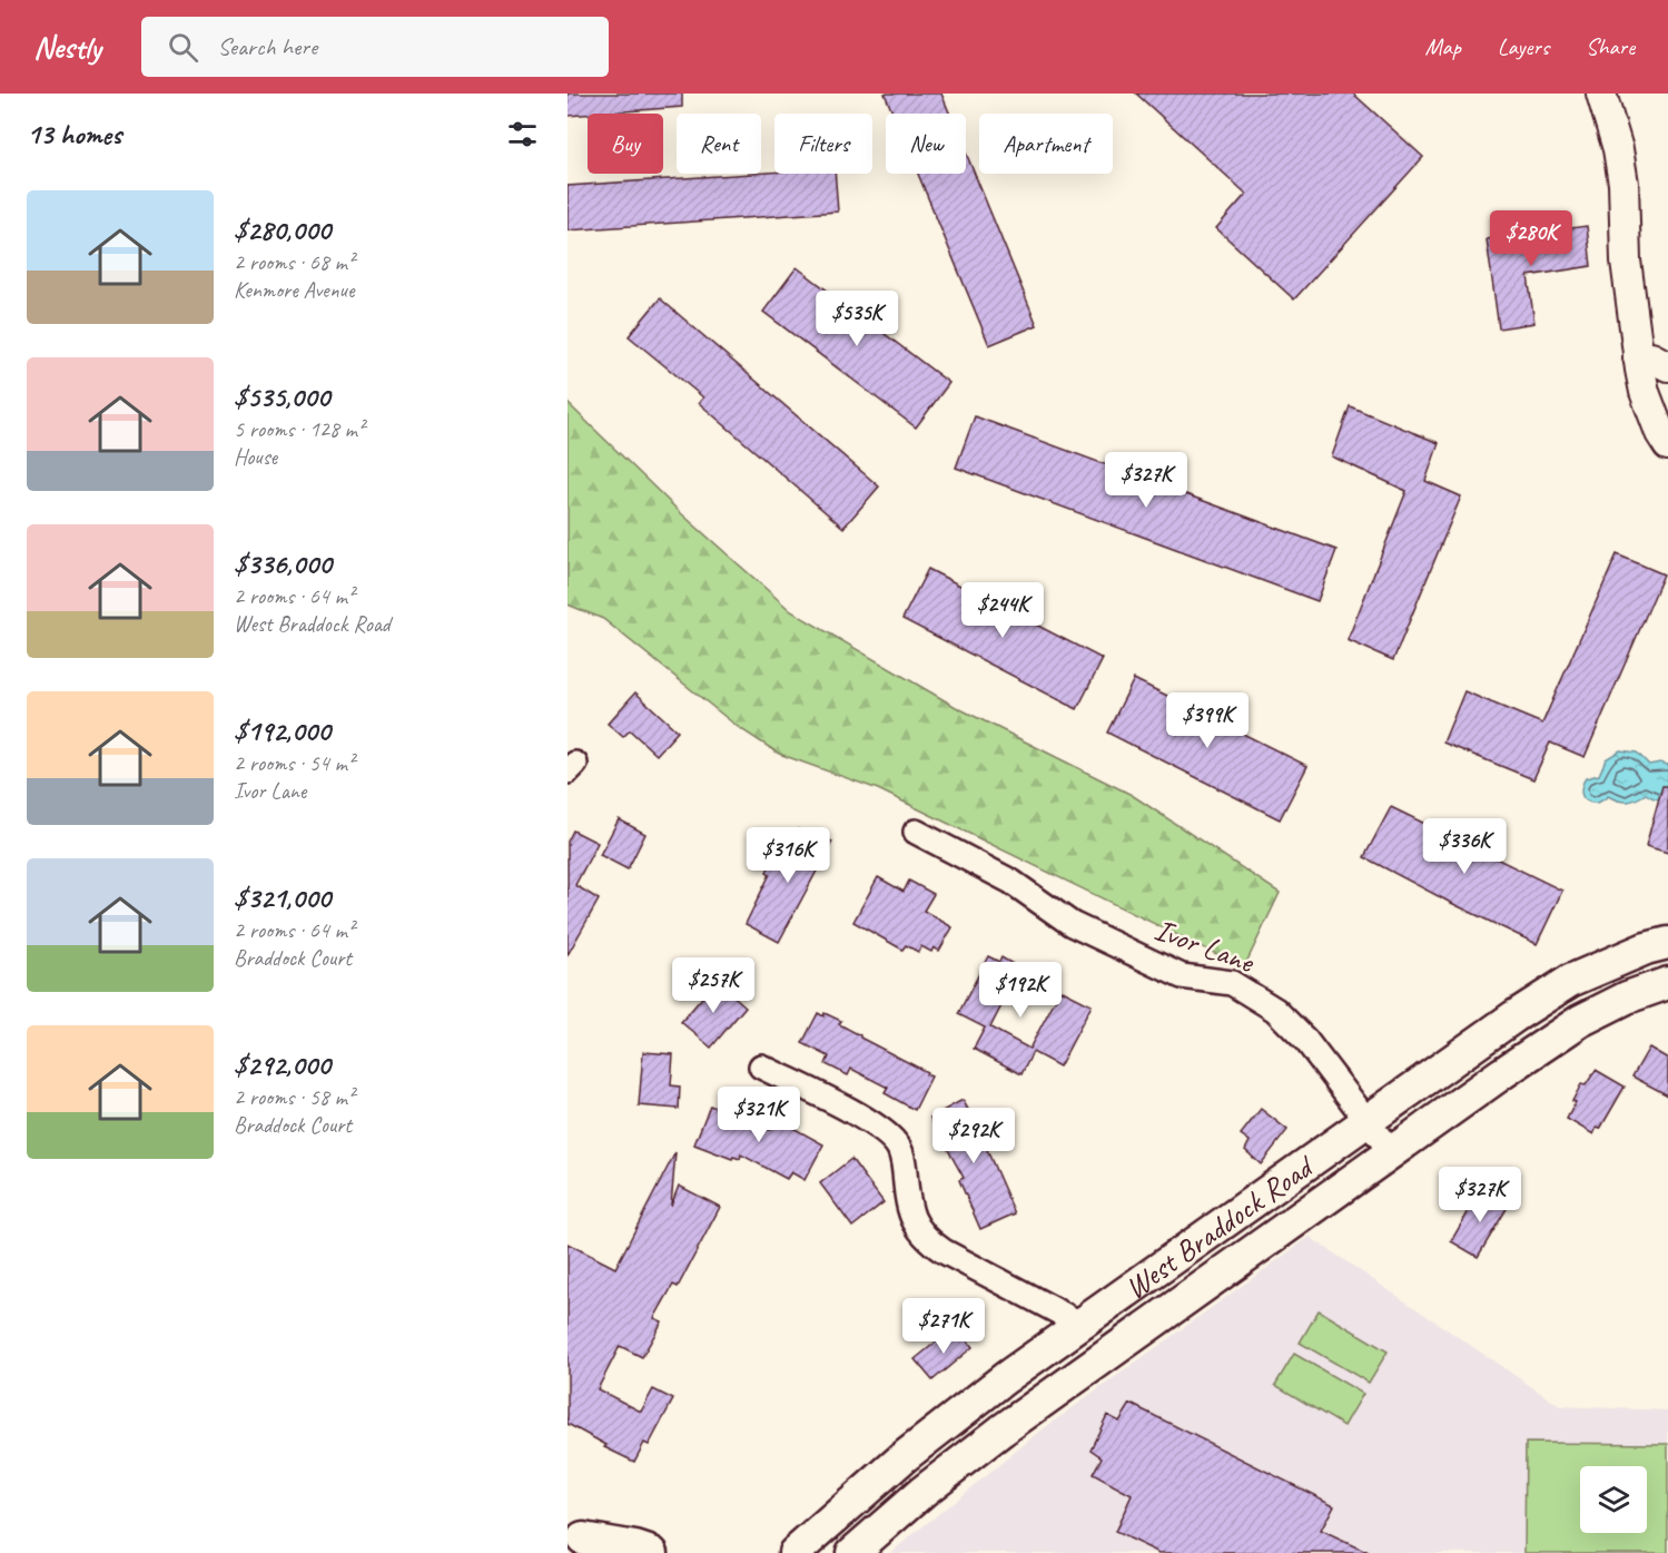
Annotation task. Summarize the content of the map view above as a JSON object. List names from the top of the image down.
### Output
{
  "streets": {
    "main road": ["West Braddock Road"],
    "street": ["Ivor Lane"]
  },
  "crossings": [
    ["Ivor Lane", "West Braddock Road"]
  ],
  "page": {
    "header": "Nestly",
    "search": "Search here",
    "nav": ["Map", "Layers", "Share"],
    "heading": "13 homes",
    "chip": [
      "Buy",
      "Rent",
      "Filters",
      "New",
      "Apartment"
    ],
    "list": [
      {
        "name": "$280,000",
        "note": "2 rooms · 68 m² · Kenmore Avenue"
      },
      {
        "name": "$535,000",
        "note": "5 rooms · 128 m² · House"
      },
      {
        "name": "$336,000",
        "note": "2 rooms · 64 m² · West Braddock Road"
      },
      {
        "name": "$192,000",
        "note": "2 rooms · 54 m² · Ivor Lane"
      },
      {
        "name": "$321,000",
        "note": "2 rooms · 64 m² · Braddock Court"
      },
      {
        "name": "$292,000",
        "note": "2 rooms · 58 m² · Braddock Court"
      }
    ],
    "price": [
      "$280K",
      "$535K",
      "$327K",
      "$244K",
      "$399K",
      "$336K",
      "$316K",
      "$257K",
      "$192K",
      "$321K",
      "$292K",
      "$327K",
      "$271K"
    ]
  }
}
